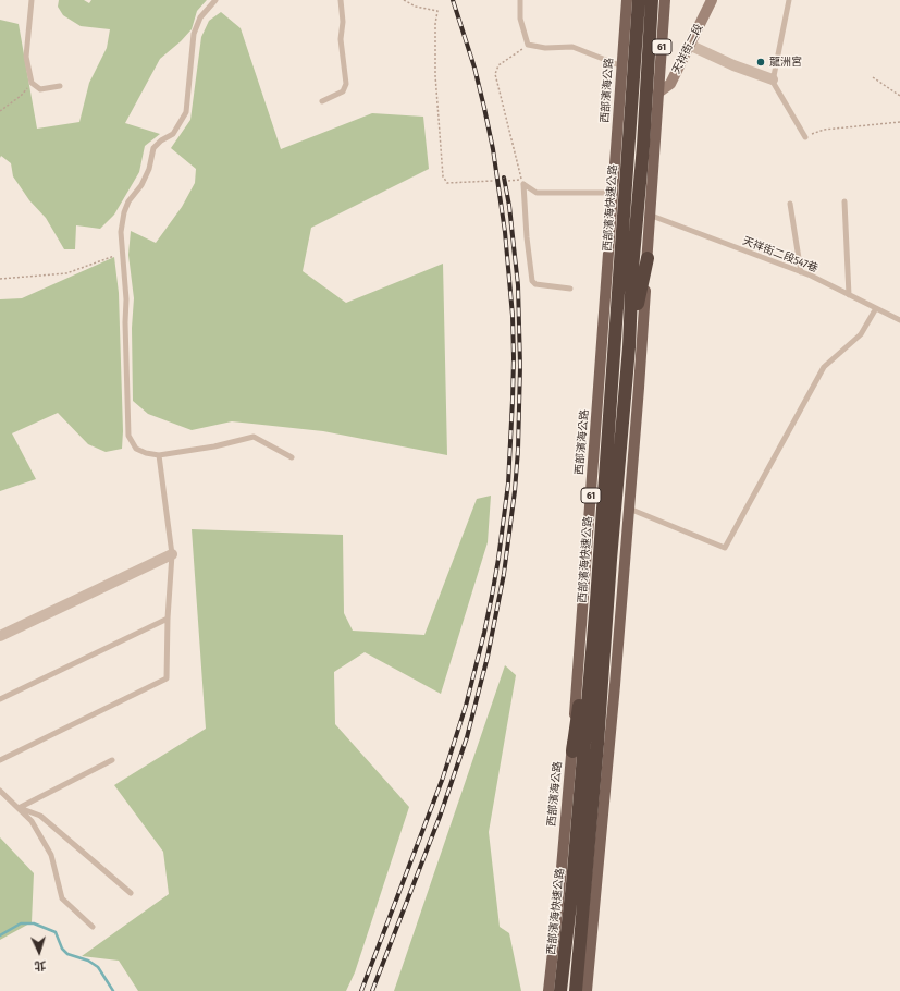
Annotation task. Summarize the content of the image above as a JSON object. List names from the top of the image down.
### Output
{
  "streets": {
    "highway": ["61", "西部濱海快速公路"],
    "main road": ["西部濱海公路"],
    "street": ["天祥街二段"],
    "lane": ["天祥街二段547巷"]
  },
  "crossings": [
    ["61", "天祥街二段"],
    ["61", "天祥街二段547巷"]
  ],
  "places": ["龍洲宮"],
  "north": "bottom"
}
